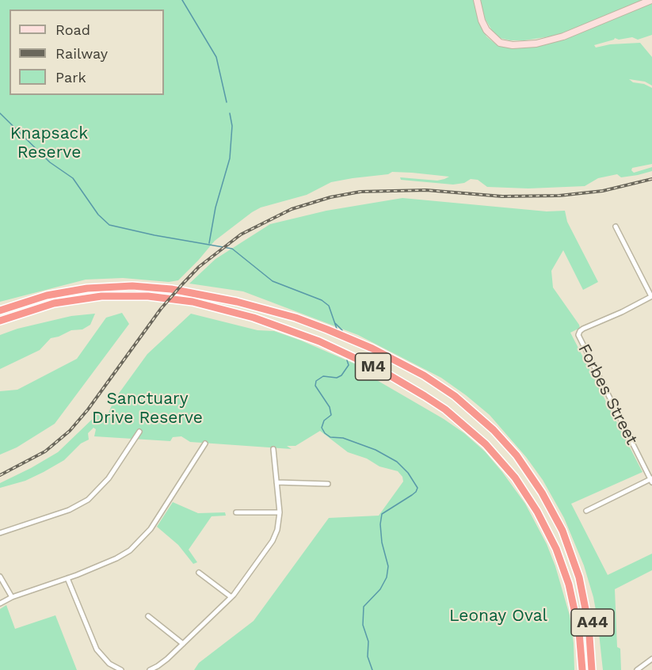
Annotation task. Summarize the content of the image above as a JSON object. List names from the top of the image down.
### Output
{
  "streets": {
    "highway": ["M4", "A44"],
    "street": ["Forbes Street"]
  },
  "crossings": [
    ["M4", "A44"]
  ],
  "parks": ["Knapsack Reserve", "Sanctuary Drive Reserve", "Leonay Oval"],
  "legend": ["Road", "Railway", "Park"]
}
